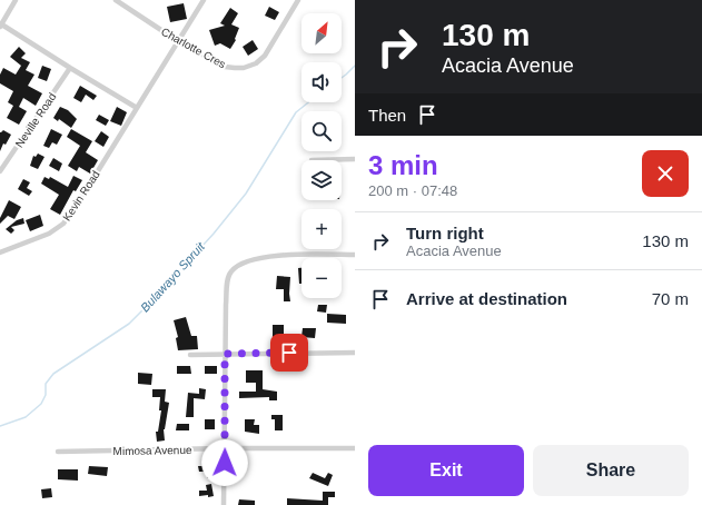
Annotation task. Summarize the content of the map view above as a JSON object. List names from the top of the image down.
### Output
{
  "streets": {
    "street": [
      "Charlotte Cres",
      "Neville Road",
      "Kevin Road",
      "Mimosa Avenue"
    ]
  },
  "crossings": [
    ["Charlotte Cres", "Kevin Road"]
  ],
  "water": ["Bulawayo Spruit"],
  "north": "top right",
  "page": {
    "turn": ["130 m", "Acacia Avenue"],
    "map_buttons": ["+", "−"],
    "then": "Then",
    "heading": ["3 min", "200 m · 07:48"],
    "list": [
      {
        "name": "Turn right",
        "note": "Acacia Avenue",
        "value": "130 m"
      },
      {
        "name": "Arrive at destination",
        "value": "70 m"
      }
    ],
    "buttons": ["Exit", "Share"]
  }
}
